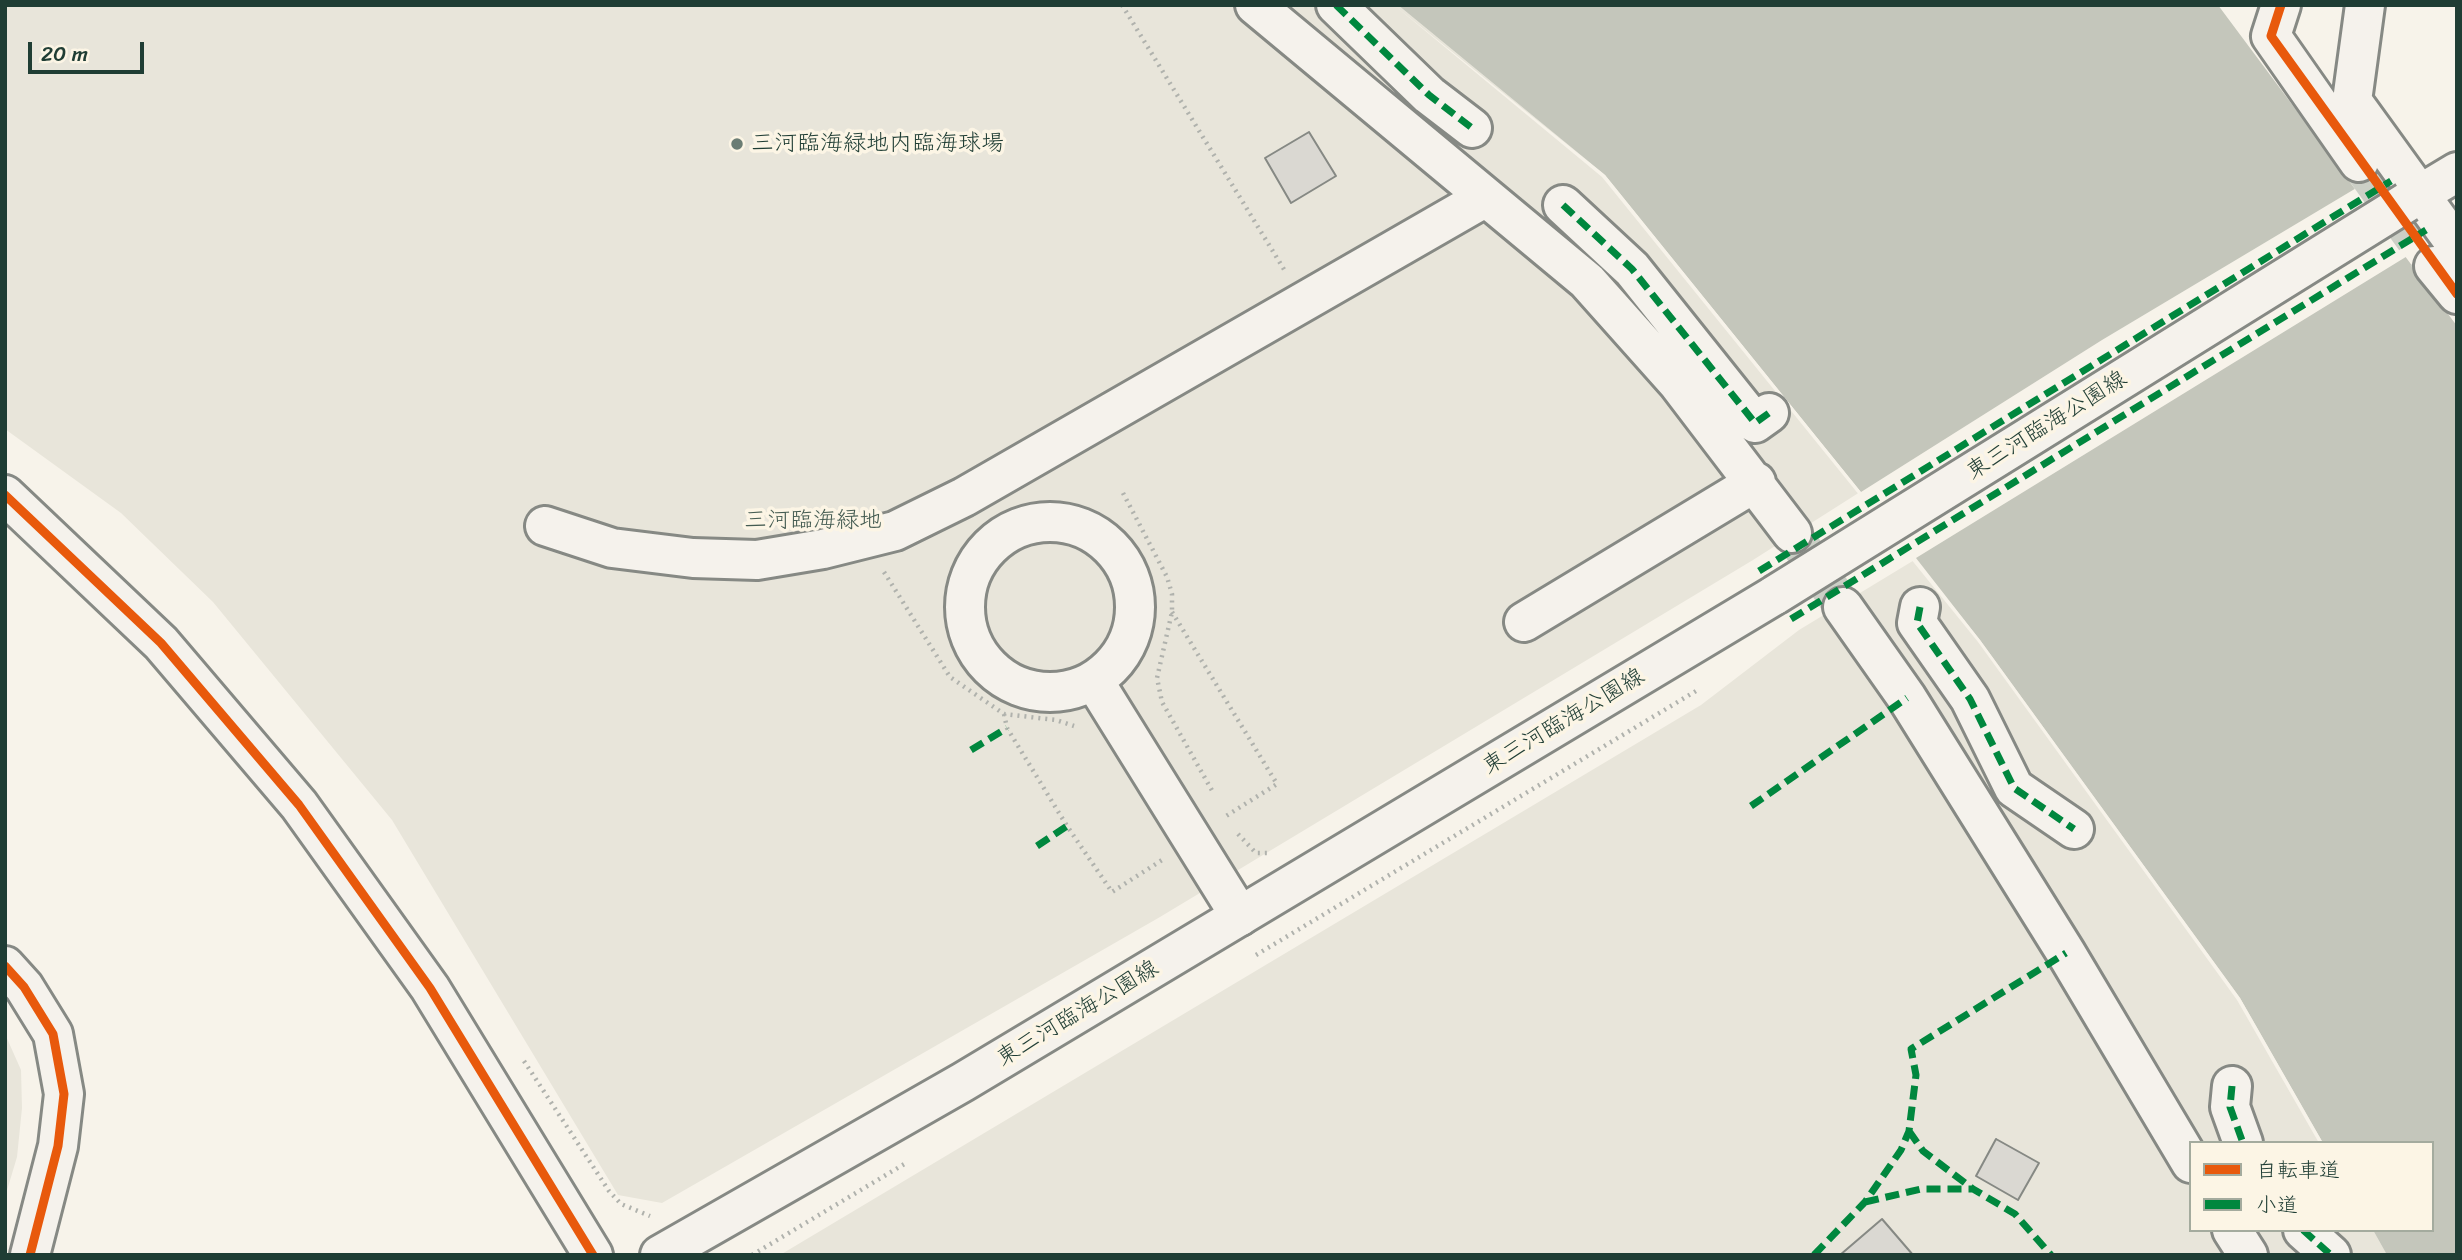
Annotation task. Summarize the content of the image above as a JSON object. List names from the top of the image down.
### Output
{
  "streets": {
    "street": ["東三河臨海公園線"]
  },
  "parks": ["三河臨海緑地"],
  "places": ["三河臨海緑地内臨海球場"],
  "legend": ["自転車道", "小道"],
  "scale_bar": "20 m"
}
